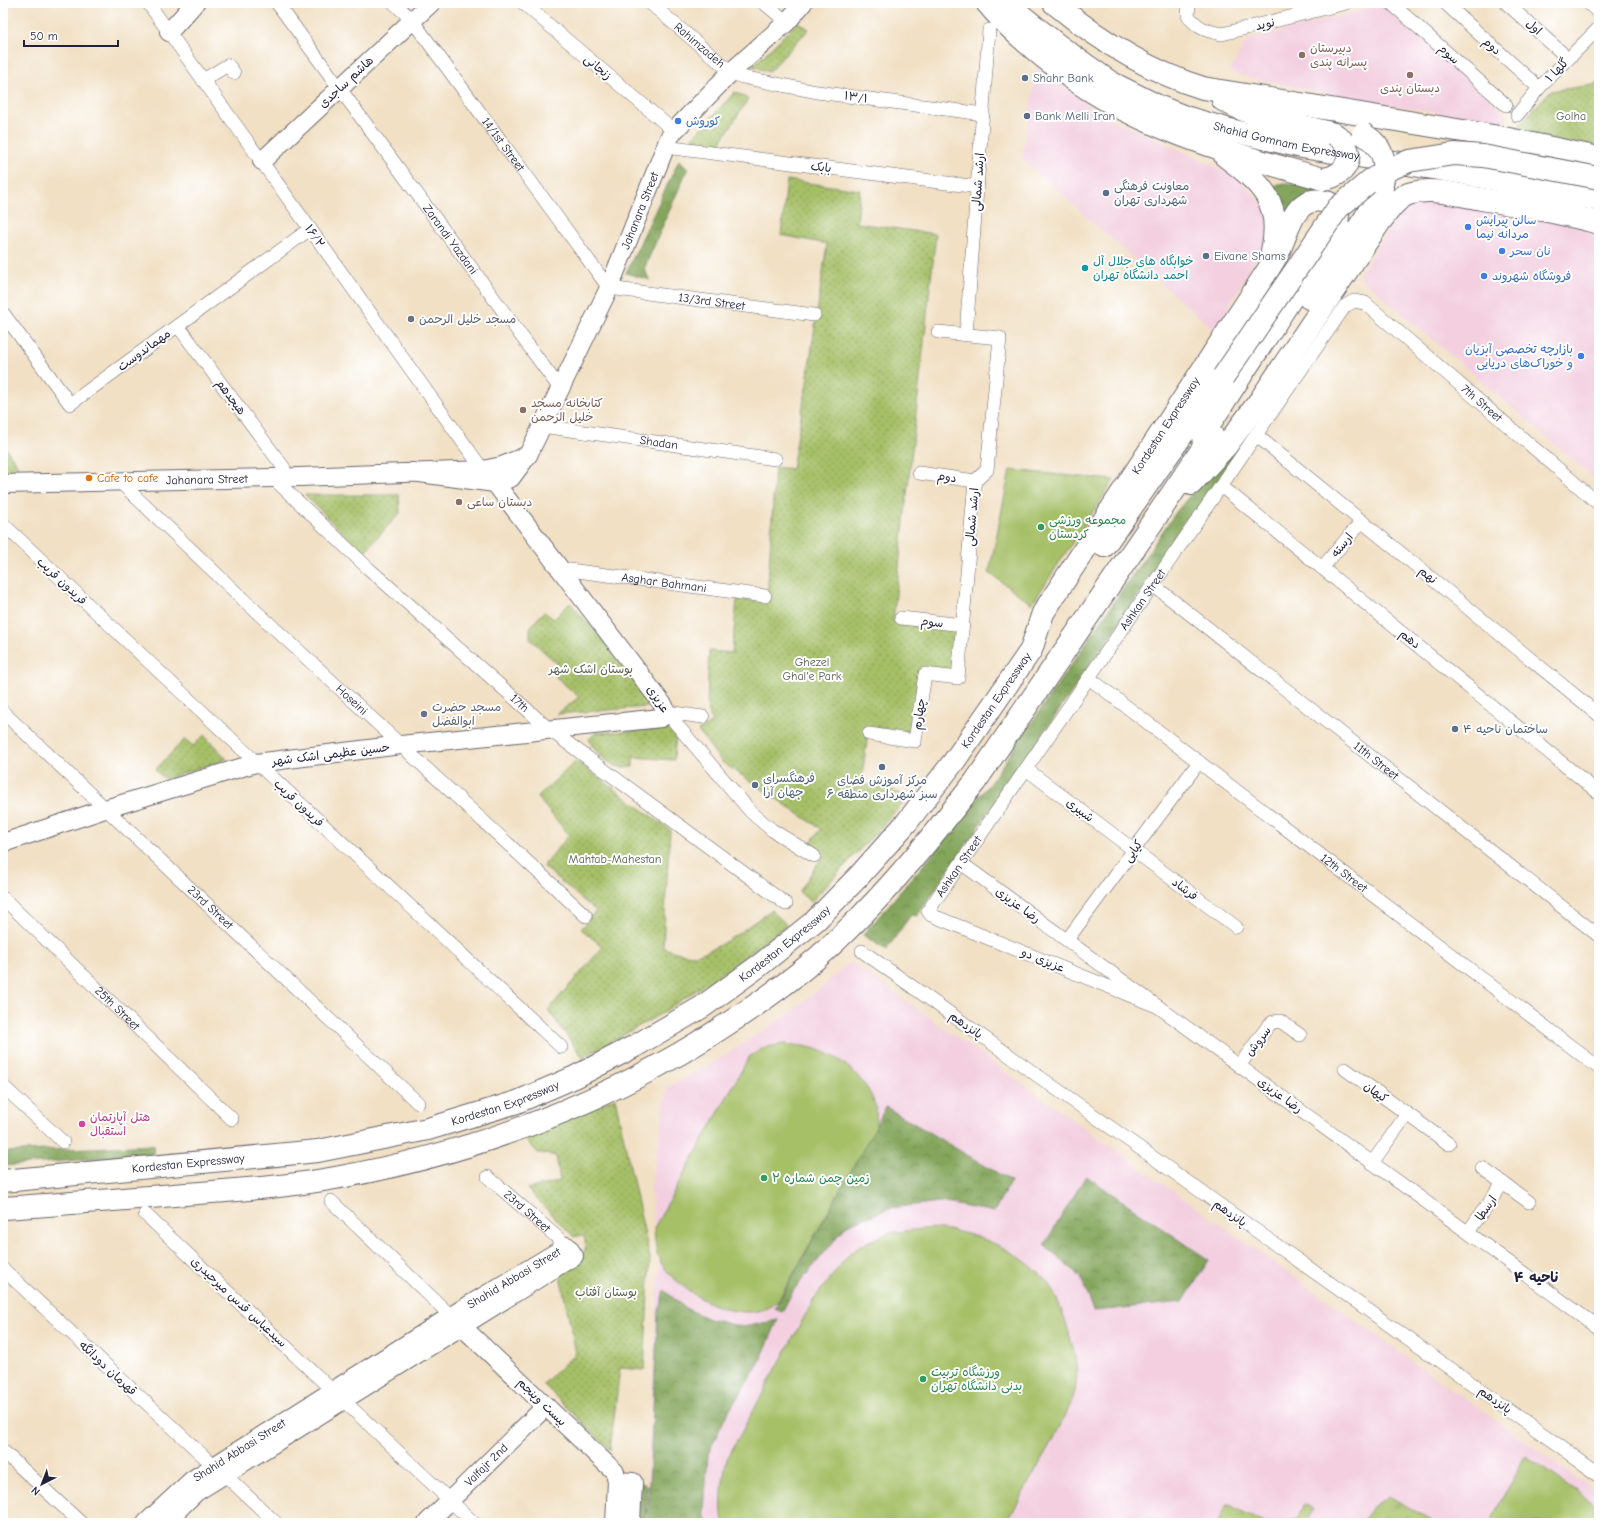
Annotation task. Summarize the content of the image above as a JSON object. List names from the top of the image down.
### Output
{
  "streets": {
    "highway": ["Shahid Gomnam Expressway", "Kordestan Expressway"],
    "street": [
      "نوید",
      "اول",
      "Rahimzadeh",
      "دوم",
      "سوم",
      "زنجانی",
      "گلها ۱",
      "هاشم ساجدی",
      "۱۳/۱",
      "14/1st Street",
      "بابک",
      "ارشد شمالی",
      "Jahanara Street",
      "۱۶/۲",
      "Zarandi Yazdani",
      "13/3rd Street",
      "مهماندوست",
      "هیجدهم",
      "7th Street",
      "Shadan",
      "ارسته",
      "نهم",
      "فریدون قریب",
      "Asghar Bahmani",
      "Ashkan Street",
      "دهم",
      "عزیزی",
      "Hoseini",
      "17th",
      "چهارم",
      "حسین عظیمی اشک شهر",
      "11th Street",
      "شبیری",
      "کیایی",
      "12th Street",
      "فرشاد",
      "رضا عزیزی",
      "23rd Street",
      "عزیزی دو",
      "25th Street",
      "پانزدهم",
      "سروش",
      "کیهان",
      "ارسطا",
      "Shahid Abbasi Street",
      "سیدعباس قدس میرحیدری",
      "قهرمان دودانگه",
      "بیست وپنجم",
      "Valfajr 2nd"
    ]
  },
  "crossings": [
    ["Rahimzadeh", "۱۳/۱"],
    ["Rahimzadeh", "Jahanara Street"],
    ["دوم", "گلها ۱"],
    ["دوم", "ارشد شمالی"],
    ["سوم", "ارشد شمالی"],
    ["زنجانی", "Jahanara Street"],
    ["هاشم ساجدی", "14/1st Street"],
    ["هاشم ساجدی", "۱۶/۲"],
    ["هاشم ساجدی", "Zarandi Yazdani"],
    ["۱۳/۱", "ارشد شمالی"],
    ["۱۳/۱", "Jahanara Street"],
    ["14/1st Street", "Jahanara Street"],
    ["14/1st Street", "13/3rd Street"],
    ["بابک", "ارشد شمالی"],
    ["بابک", "Jahanara Street"],
    ["ارشد شمالی", "چهارم"],
    ["Jahanara Street", "Zarandi Yazdani"],
    ["Jahanara Street", "13/3rd Street"],
    ["Jahanara Street", "هیجدهم"],
    ["Jahanara Street", "Shadan"],
    ["Jahanara Street", "عزیزی"],
    ["Jahanara Street", "Hoseini"],
    ["Jahanara Street", "17th"],
    ["۱۶/۲", "مهماندوست"],
    ["مهماندوست", "هیجدهم"],
    ["هیجدهم", "17th"],
    ["7th Street", "Ashkan Street"],
    ["ارسته", "نهم"],
    ["ارسته", "دهم"],
    ["نهم", "Ashkan Street"],
    ["فریدون قریب", "حسین عظیمی اشک شهر"],
    ["Asghar Bahmani", "عزیزی"],
    ["Ashkan Street", "دهم"],
    ["Ashkan Street", "11th Street"],
    ["Ashkan Street", "شبیری"],
    ["Ashkan Street", "12th Street"],
    ["Ashkan Street", "رضا عزیزی"],
    ["Ashkan Street", "عزیزی دو"],
    ["عزیزی", "حسین عظیمی اشک شهر"],
    ["Hoseini", "حسین عظیمی اشک شهر"],
    ["17th", "حسین عظیمی اشک شهر"],
    ["حسین عظیمی اشک شهر", "23rd Street"],
    ["شبیری", "کیایی"],
    ["شبیری", "فرشاد"],
    ["کیایی", "12th Street"],
    ["کیایی", "فرشاد"],
    ["کیایی", "رضا عزیزی"],
    ["رضا عزیزی", "عزیزی دو"],
    ["رضا عزیزی", "سروش"],
    ["رضا عزیزی", "ارسطا"],
    ["23rd Street", "Shahid Abbasi Street"],
    ["Shahid Abbasi Street", "سیدعباس قدس میرحیدری"],
    ["Shahid Abbasi Street", "قهرمان دودانگه"],
    ["Shahid Abbasi Street", "بیست وپنجم"],
    ["سیدعباس قدس میرحیدری", "Valfajr 2nd"],
    ["بیست وپنجم", "Valfajr 2nd"]
  ],
  "districts": ["ناحیه ۴"],
  "parks": [
    "Golha",
    "Ghezel Ghal'e Park",
    "بوستان اشک شهر",
    "Mahtab-Mahestan",
    "بوستان آفتاب"
  ],
  "places": [
    "دبیرستان پسرانه پندی",
    "دبستان پندی",
    "Shahr Bank",
    "Bank Melli Iran",
    "کوروش",
    "معاونت فرهنگی شهرداری تهران",
    "سالن پیرایش مردانه نیما",
    "نان سحر",
    "Eivane Shams",
    "خوابگاه های جلال آل احمد دانشگاه تهران",
    "فروشگاه شهروند",
    "مسجد خلیل الرحمن",
    "بازارچه تخصصی آبزیان و خوراک‌های دریایی",
    "كتابخانه مسجد خليل الرحمن",
    "Cafe to cafe",
    "دبستان ساعی",
    "مجموعه ورزشی کردستان",
    "مسجد حضرت ابوالفضل",
    "ساختمان ناحیه ۴",
    "مرکز آموزش فضای سبز شهرداری منطقه ۶",
    "فرهنگسرای جهان آرا",
    "هتل آپارتمان استقبال",
    "زمین چمن شماره ۲",
    "ورزشگاه تربیت بدنی دانشگاه تهران"
  ],
  "scale_bar": "50 m",
  "north": "bottom left"
}
